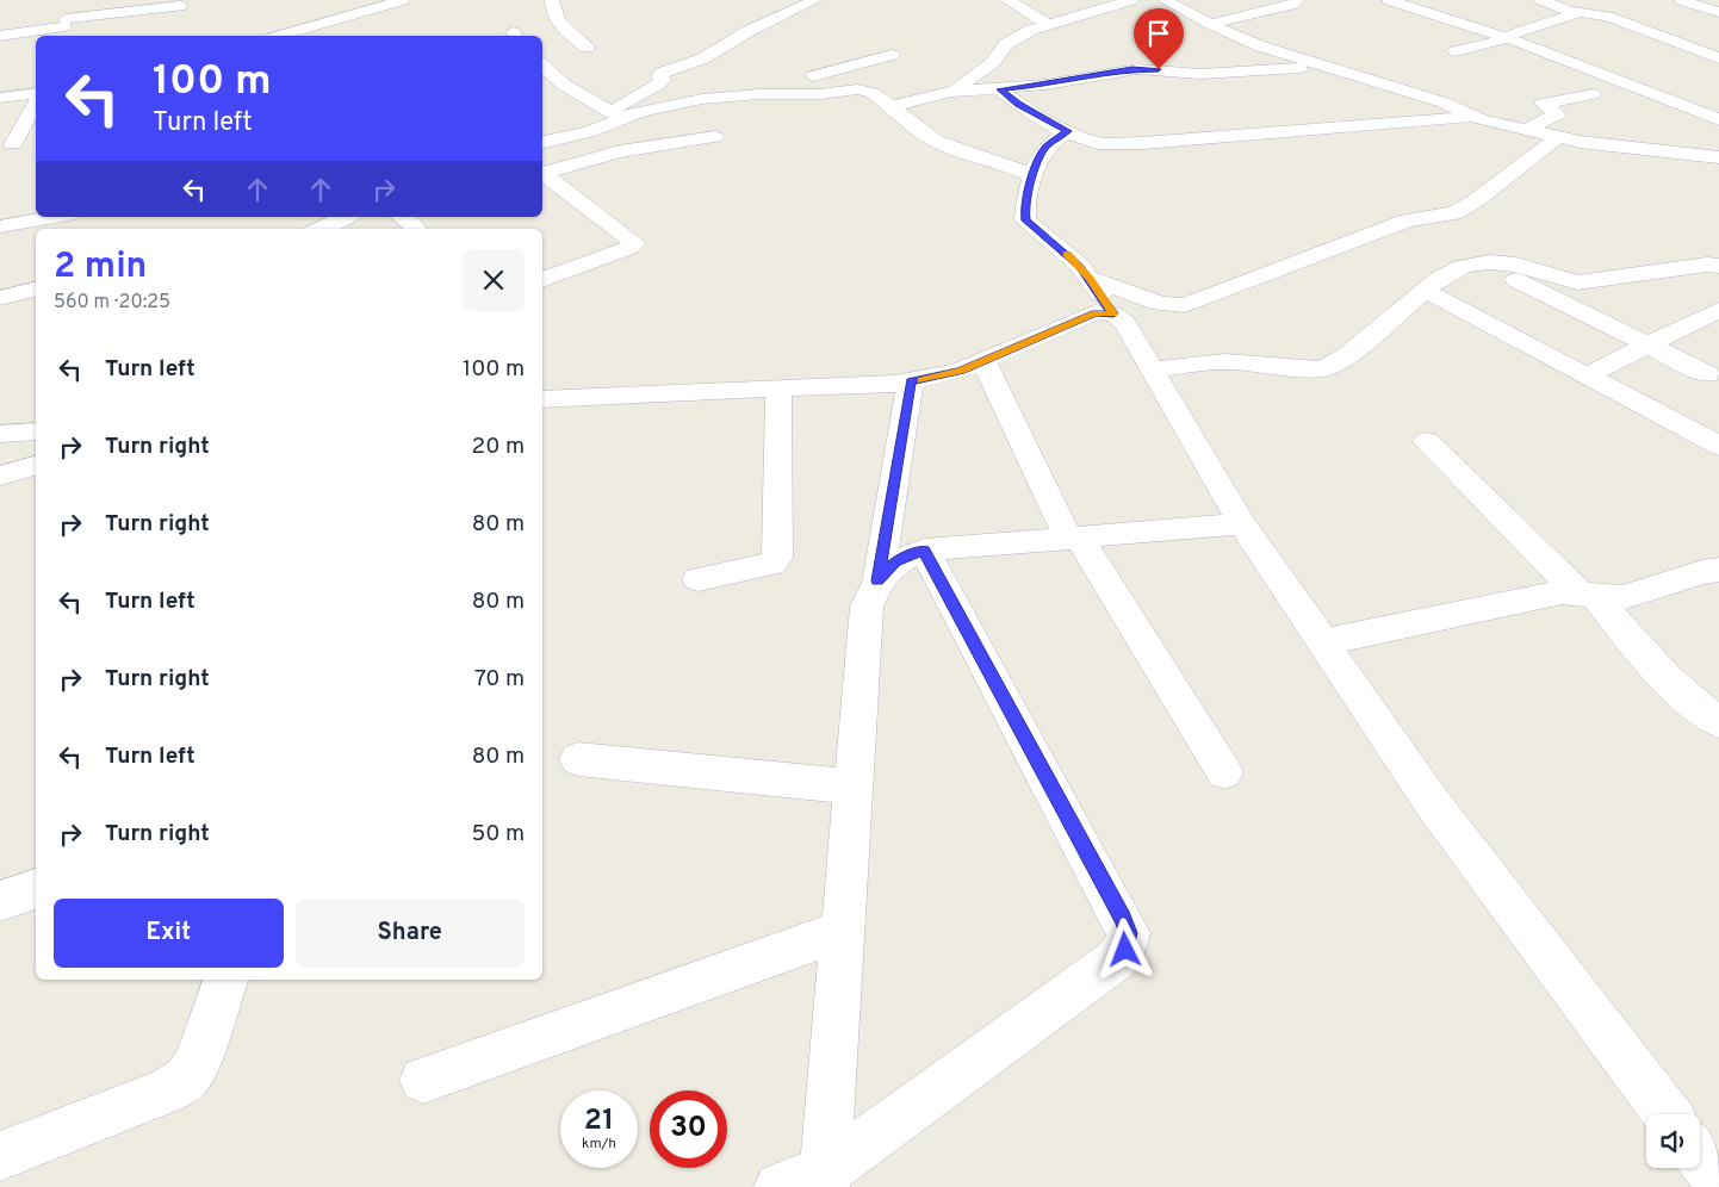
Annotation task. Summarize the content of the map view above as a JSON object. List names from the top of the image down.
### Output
{
  "page": {
    "turn": ["100 m", "Turn left"],
    "heading": ["2 min", "560 m · 20:25"],
    "list": [
      {
        "name": "Turn left",
        "value": "100 m"
      },
      {
        "name": "Turn right",
        "value": "20 m"
      },
      {
        "name": "Turn right",
        "value": "80 m"
      },
      {
        "name": "Turn left",
        "value": "80 m"
      },
      {
        "name": "Turn right",
        "value": "70 m"
      },
      {
        "name": "Turn left",
        "value": "80 m"
      },
      {
        "name": "Turn right",
        "value": "50 m"
      }
    ],
    "buttons": ["Exit", "Share"],
    "speed": "21 km/h",
    "limit": "30"
  }
}
